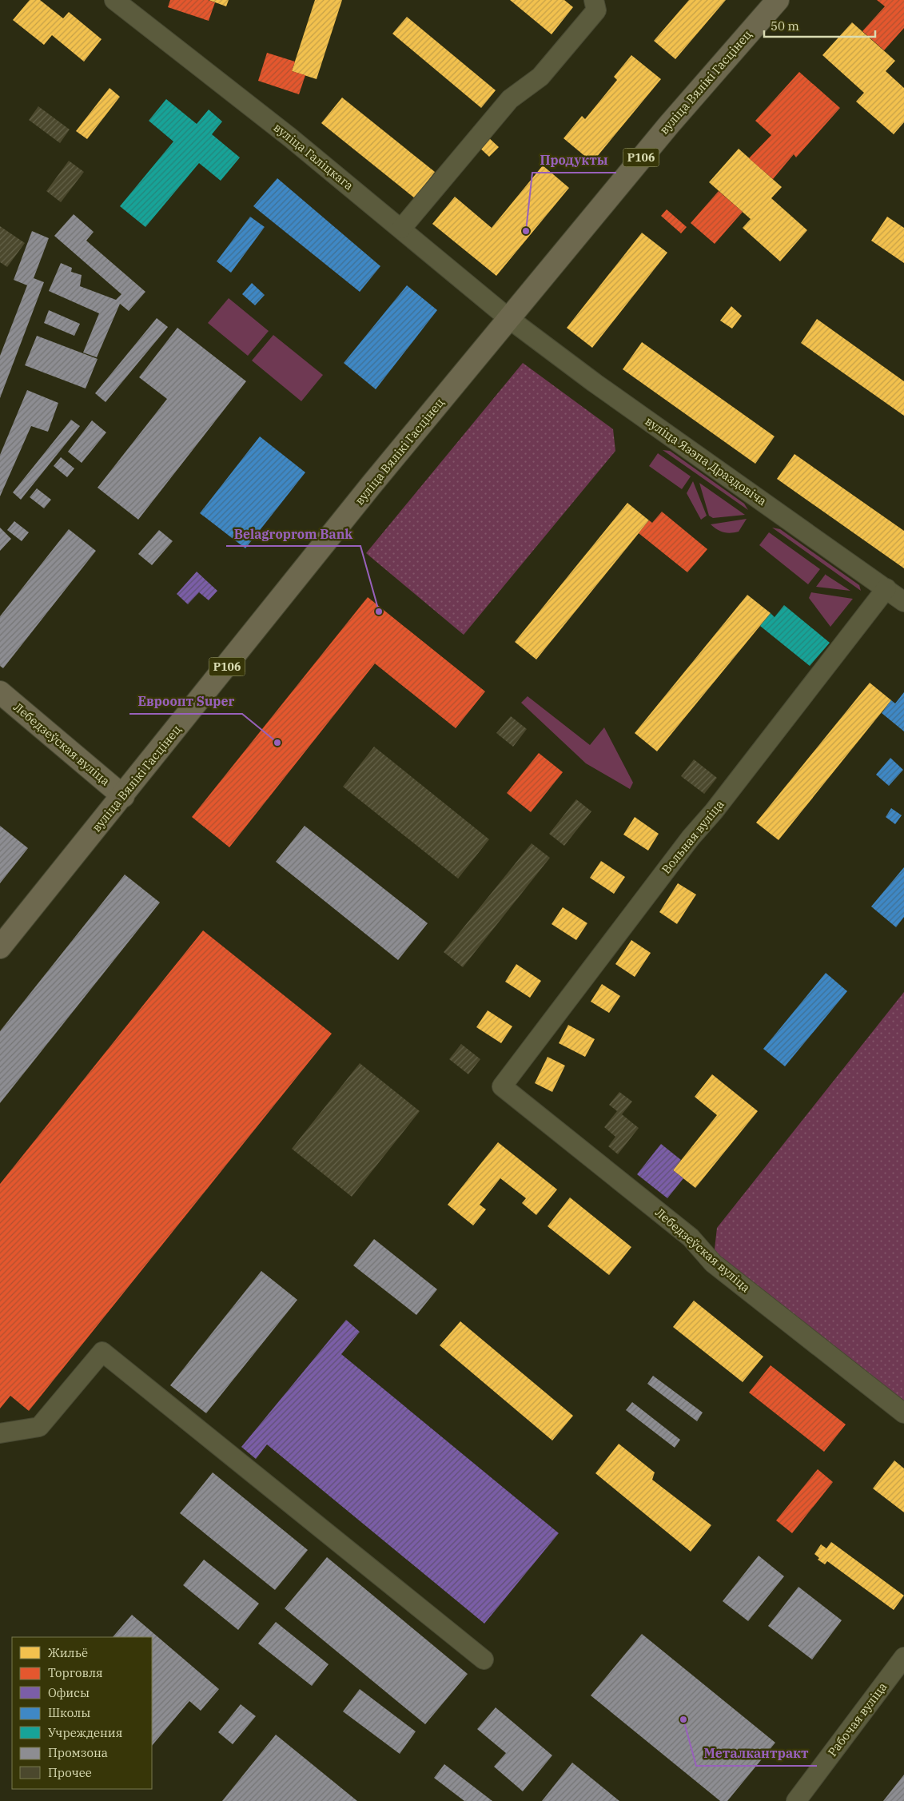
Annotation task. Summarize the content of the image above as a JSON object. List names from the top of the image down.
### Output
{
  "streets": {
    "main road": ["вуліца Вялікі Гасцінец", "Р106", "Лебедзеўская вуліца"],
    "street": [
      "вуліца Галіцкага",
      "вуліца Язэпа Драздовіча",
      "Вольная вуліца",
      "Рабочая вуліца"
    ]
  },
  "crossings": [
    ["вуліца Вялікі Гасцінец", "вуліца Галіцкага"],
    ["вуліца Вялікі Гасцінец", "вуліца Язэпа Драздовіча"],
    ["вуліца Вялікі Гасцінец", "Лебедзеўская вуліца"],
    ["вуліца Галіцкага", "вуліца Язэпа Драздовіча"],
    ["вуліца Язэпа Драздовіча", "Вольная вуліца"],
    ["Лебедзеўская вуліца", "Вольная вуліца"]
  ],
  "places": [
    "Продукты",
    "Belagroprom Bank",
    "Евроопт Super",
    "Металкантракт"
  ],
  "legend": [
    "Жильё",
    "Торговля",
    "Офисы",
    "Школы",
    "Учреждения",
    "Промзона",
    "Прочее"
  ],
  "scale_bar": "50 m"
}
